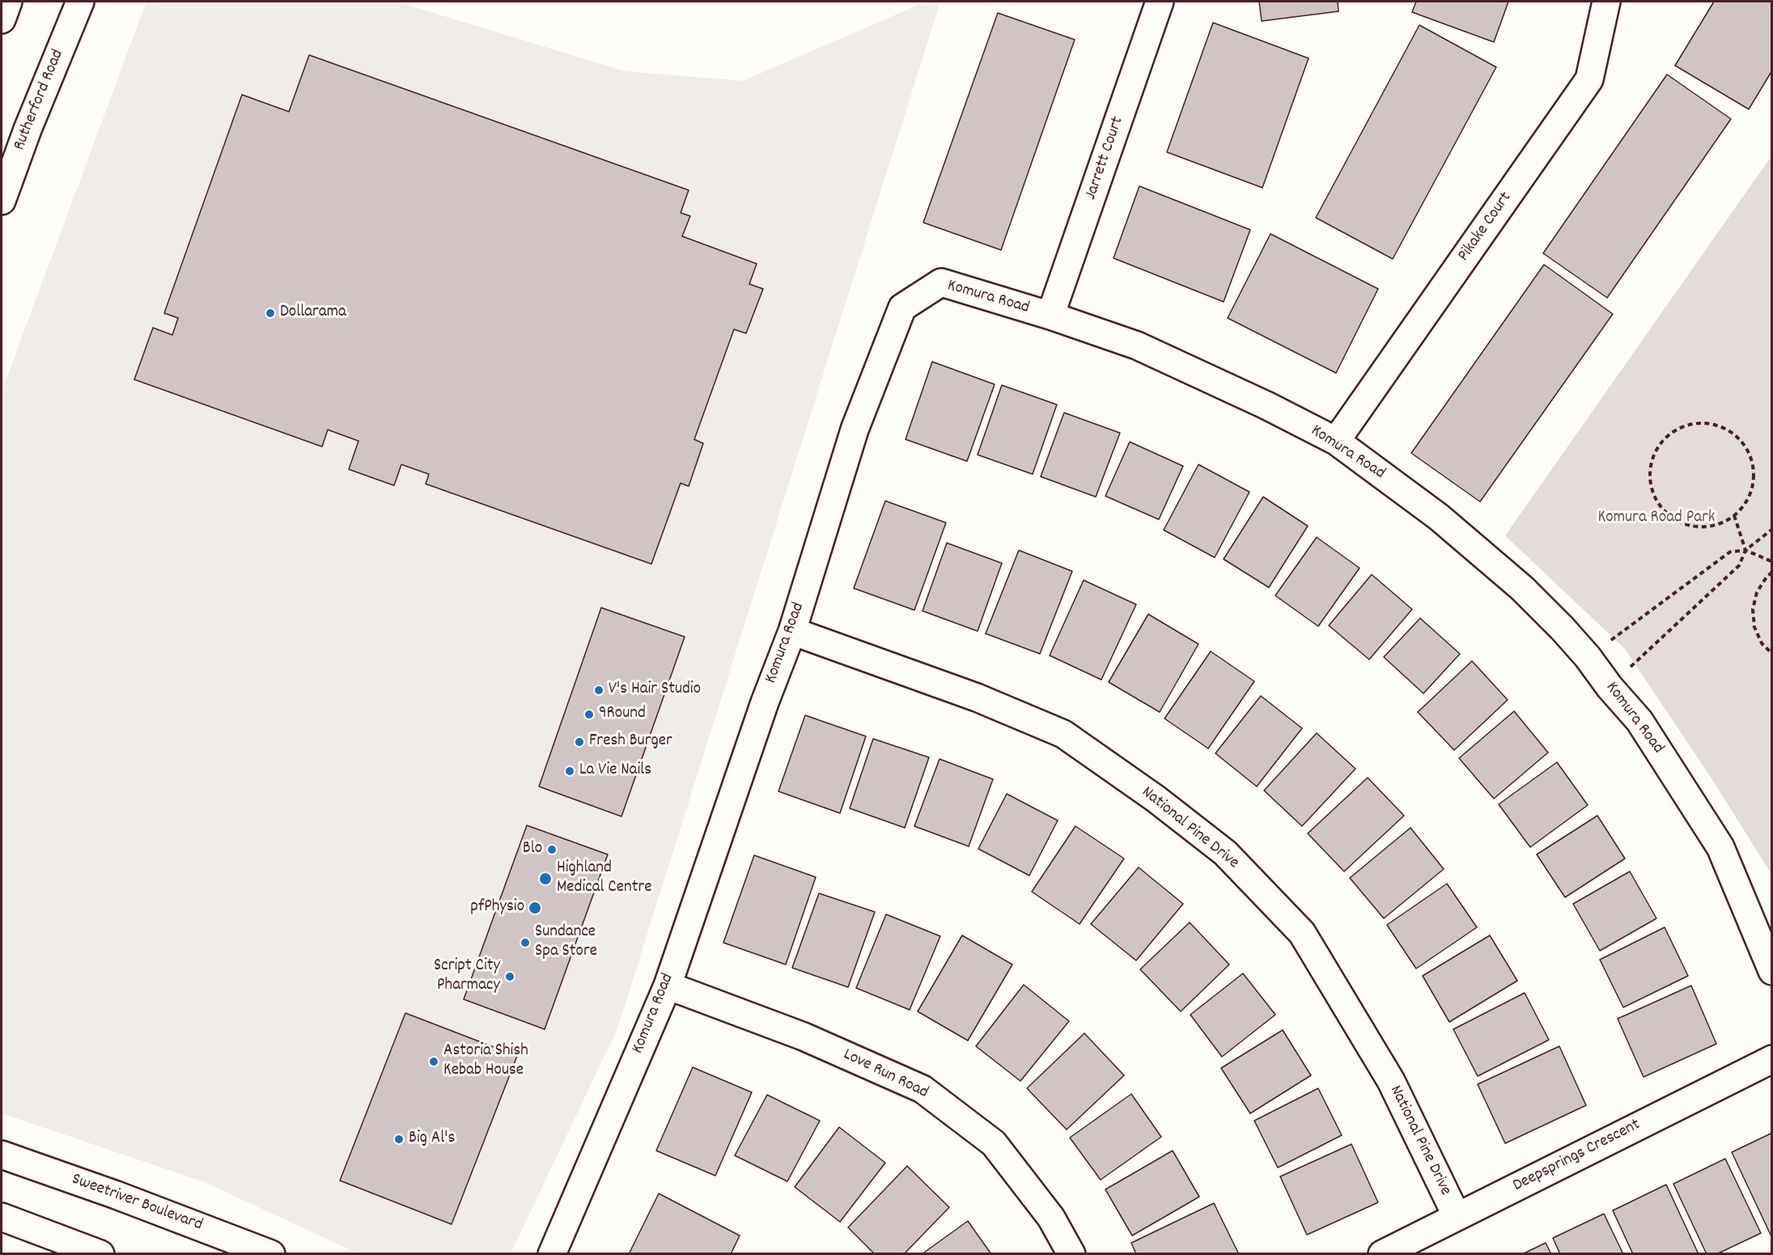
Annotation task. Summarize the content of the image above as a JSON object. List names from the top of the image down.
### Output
{
  "streets": {
    "street": [
      "Rutherford Road",
      "Jarrett Court",
      "Pikake Court",
      "Komura Road",
      "National Pine Drive",
      "Love Run Road",
      "Deepsprings Crescent",
      "Sweetriver Boulevard"
    ]
  },
  "crossings": [
    ["Jarrett Court", "Komura Road"],
    ["Pikake Court", "Komura Road"],
    ["Komura Road", "National Pine Drive"],
    ["Komura Road", "Love Run Road"],
    ["National Pine Drive", "Deepsprings Crescent"]
  ],
  "parks": ["Komura Road Park"],
  "places": [
    "Dollarama",
    "V's Hair Studio",
    "9Round",
    "Fresh Burger",
    "La Vie Nails",
    "Blo",
    "Highland Medical Centre",
    "pfPhysio",
    "Sundance Spa Store",
    "Script City Pharmacy",
    "Astoria Shish Kebab House",
    "Big Al's"
  ]
}
